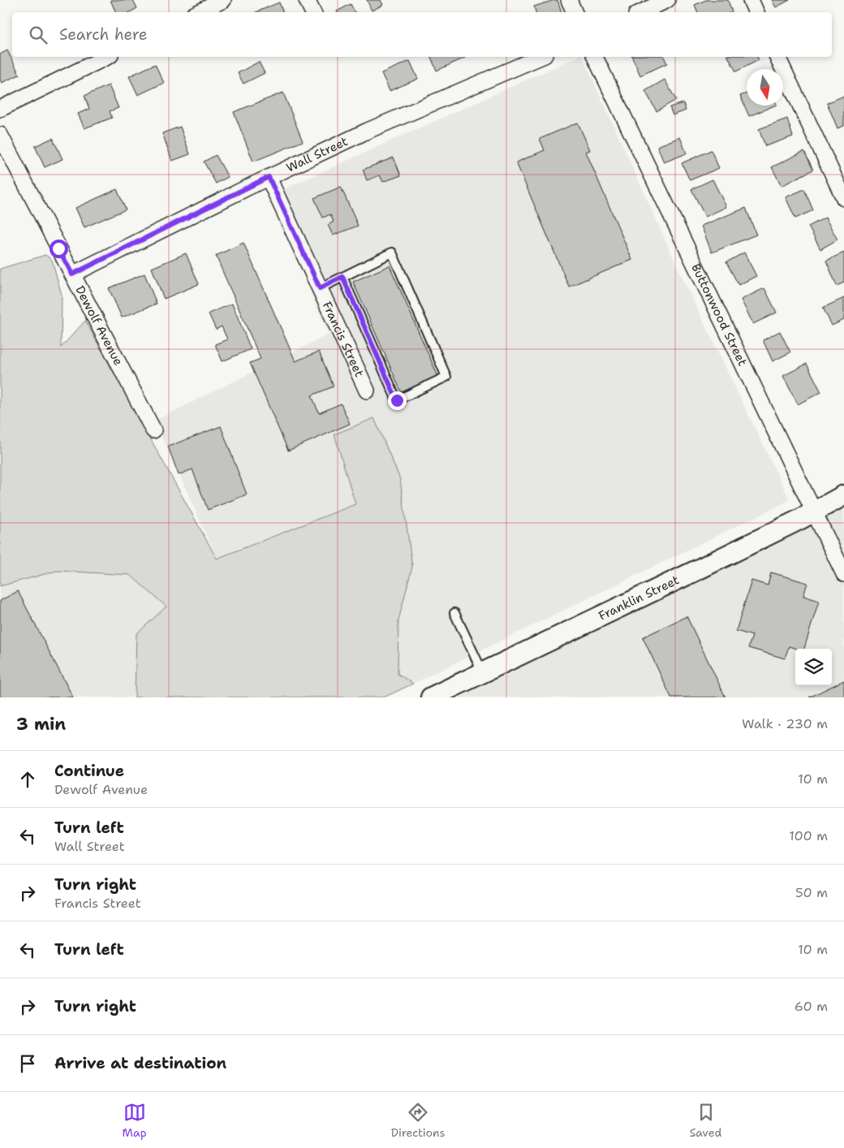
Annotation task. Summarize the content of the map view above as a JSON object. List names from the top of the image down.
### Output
{
  "streets": {
    "street": [
      "Wall Street",
      "Buttonwood Street",
      "Dewolf Avenue",
      "Francis Street",
      "Franklin Street"
    ]
  },
  "crossings": [
    ["Wall Street", "Dewolf Avenue"],
    ["Wall Street", "Francis Street"],
    ["Buttonwood Street", "Franklin Street"]
  ],
  "north": "bottom",
  "page": {
    "search": "Search here",
    "heading": ["3 min", "Walk · 230 m"],
    "list": [
      ["Continue", "Dewolf Avenue", "10 m"],
      ["Turn left", "Wall Street", "100 m"],
      ["Turn right", "Francis Street", "50 m"],
      ["Turn left", "10 m"],
      ["Turn right", "60 m"],
      "Arrive at destination"
    ],
    "nav": ["Map", "Directions", "Saved"]
  }
}
